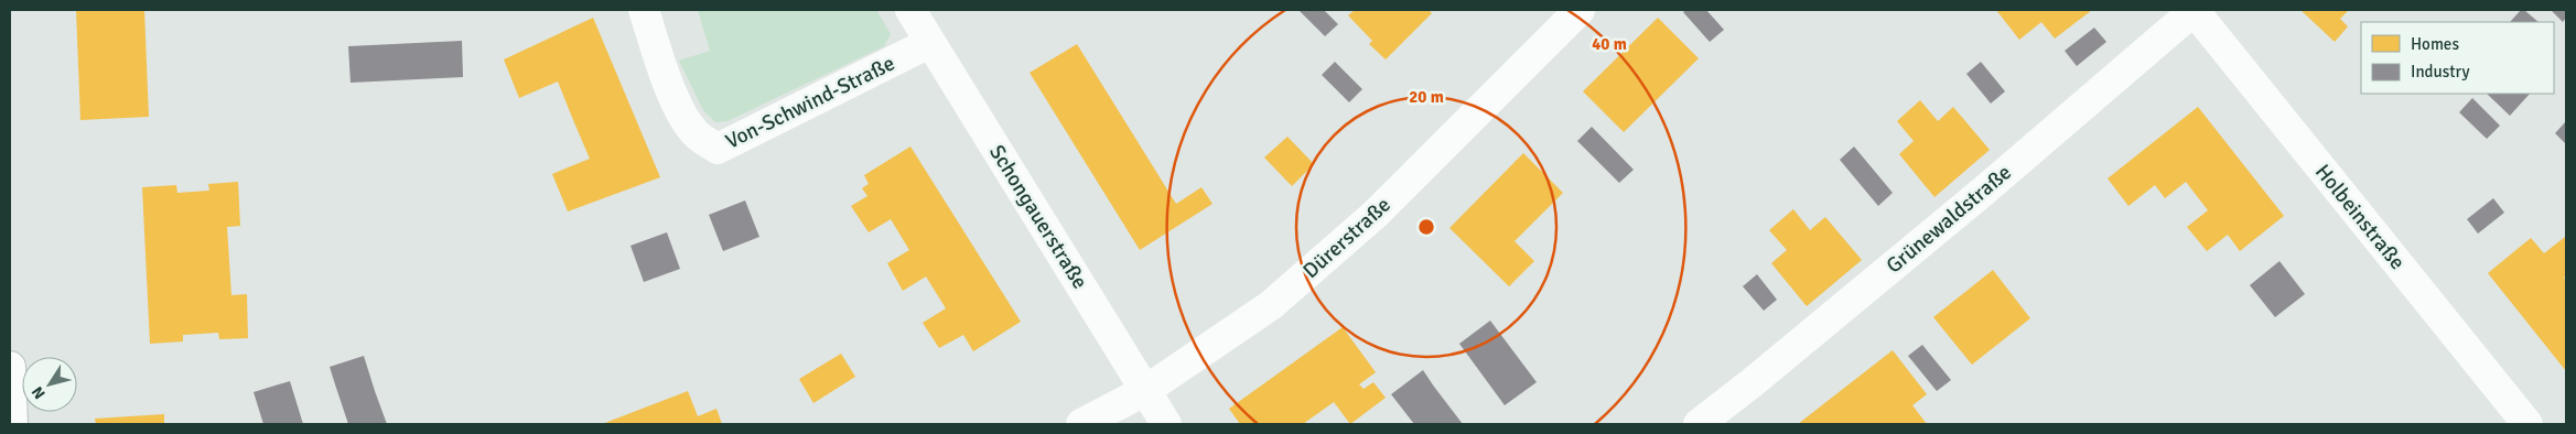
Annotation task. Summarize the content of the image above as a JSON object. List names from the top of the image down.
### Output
{
  "streets": {
    "street": [
      "Von-Schwind-Straße",
      "Schongauerstraße",
      "Holbeinstraße",
      "Grünewaldstraße",
      "Dürerstraße"
    ]
  },
  "crossings": [
    ["Von-Schwind-Straße", "Schongauerstraße"],
    ["Schongauerstraße", "Dürerstraße"],
    ["Holbeinstraße", "Grünewaldstraße"]
  ],
  "legend": ["Homes", "Industry"],
  "north": "bottom left",
  "rings": ["40 m", "20 m"]
}
